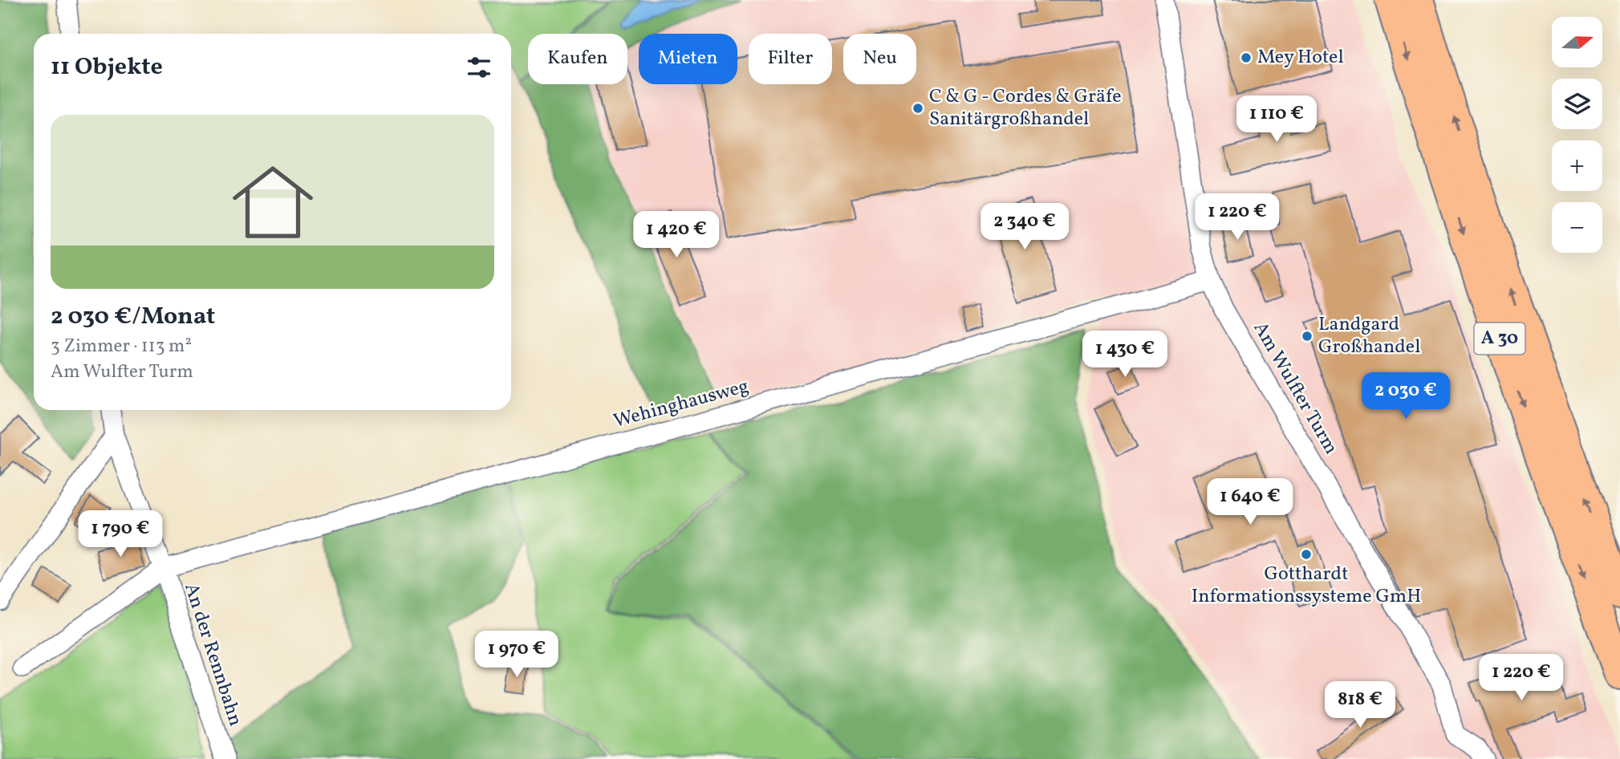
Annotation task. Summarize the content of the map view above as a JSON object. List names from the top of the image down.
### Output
{
  "streets": {
    "highway": ["A 30"],
    "street": ["Am Wulfter Turm", "Wehinghausweg", "An der Rennbahn"]
  },
  "crossings": [
    ["Am Wulfter Turm", "Wehinghausweg"],
    ["Wehinghausweg", "An der Rennbahn"]
  ],
  "places": [
    "Mey Hotel",
    "C & G - Cordes & Gräfe Sanitärgroßhandel",
    "Landgard Großhandel",
    "Gotthardt Informationssysteme GmH"
  ],
  "north": "right",
  "page": {
    "map_buttons": ["+", "−"],
    "chip": [
      "Kaufen",
      "Mieten",
      "Filter",
      "Neu"
    ],
    "heading": "11 Objekte",
    "price": [
      "1 110 €",
      "1 220 €",
      "2 340 €",
      "1 420 €",
      "1 430 €",
      "2 030 €",
      "1 640 €",
      "1 790 €",
      "1 970 €",
      "1 220 €",
      "818 €"
    ],
    "list": [
      {
        "name": "2 030 €/Monat",
        "note": "3 Zimmer · 113 m² · Am Wulfter Turm"
      }
    ]
  }
}
